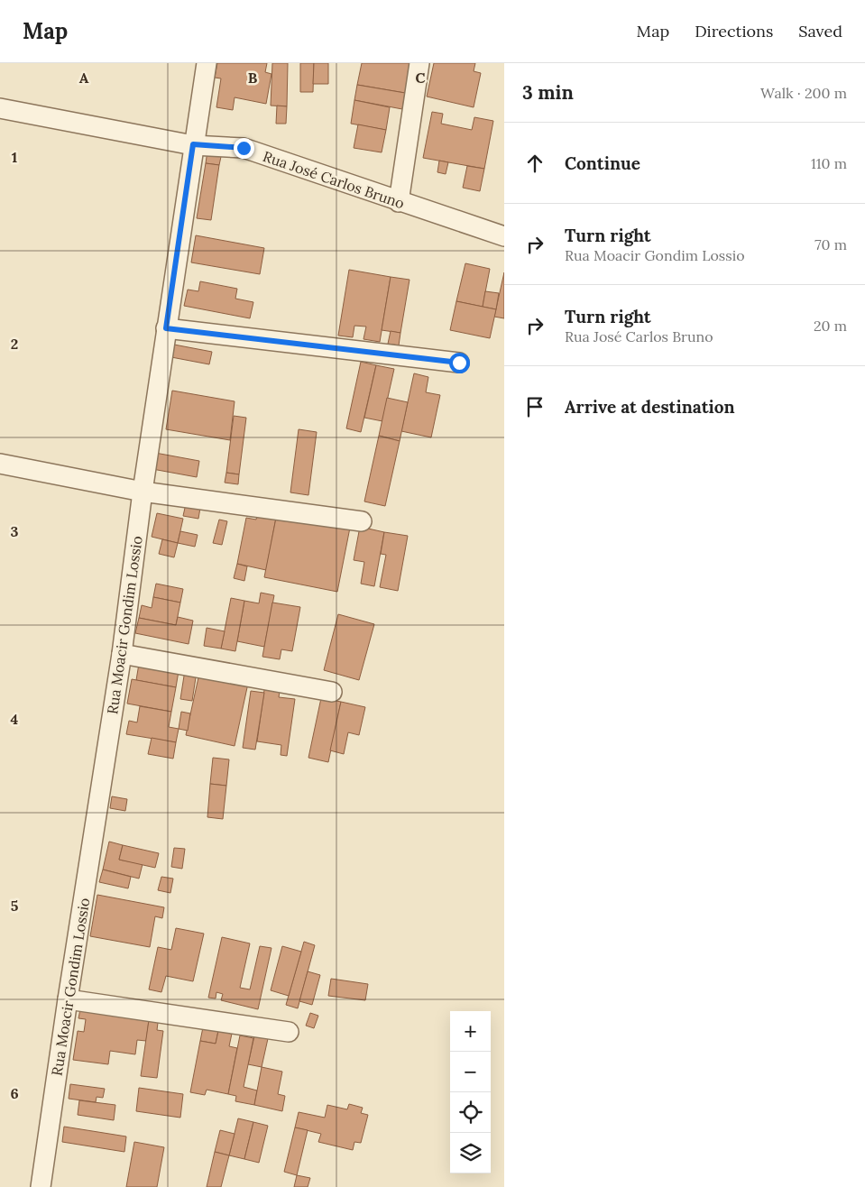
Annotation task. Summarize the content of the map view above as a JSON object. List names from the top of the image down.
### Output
{
  "streets": {
    "street": ["Rua José Carlos Bruno", "Rua Moacir Gondim Lossio"]
  },
  "crossings": [
    ["Rua José Carlos Bruno", "Rua Moacir Gondim Lossio"]
  ],
  "page": {
    "header": "Map",
    "nav": ["Map", "Directions", "Saved"],
    "heading": ["3 min", "Walk · 200 m"],
    "list": [
      ["Continue", "110 m"],
      ["Turn right", "Rua Moacir Gondim Lossio", "70 m"],
      ["Turn right", "Rua José Carlos Bruno", "20 m"],
      "Arrive at destination"
    ],
    "map_buttons": ["+", "−"]
  },
  "grid": {
    "columns": ["A", "B", "C"],
    "rows": [
      "1",
      "2",
      "3",
      "4",
      "5",
      "6"
    ]
  }
}
